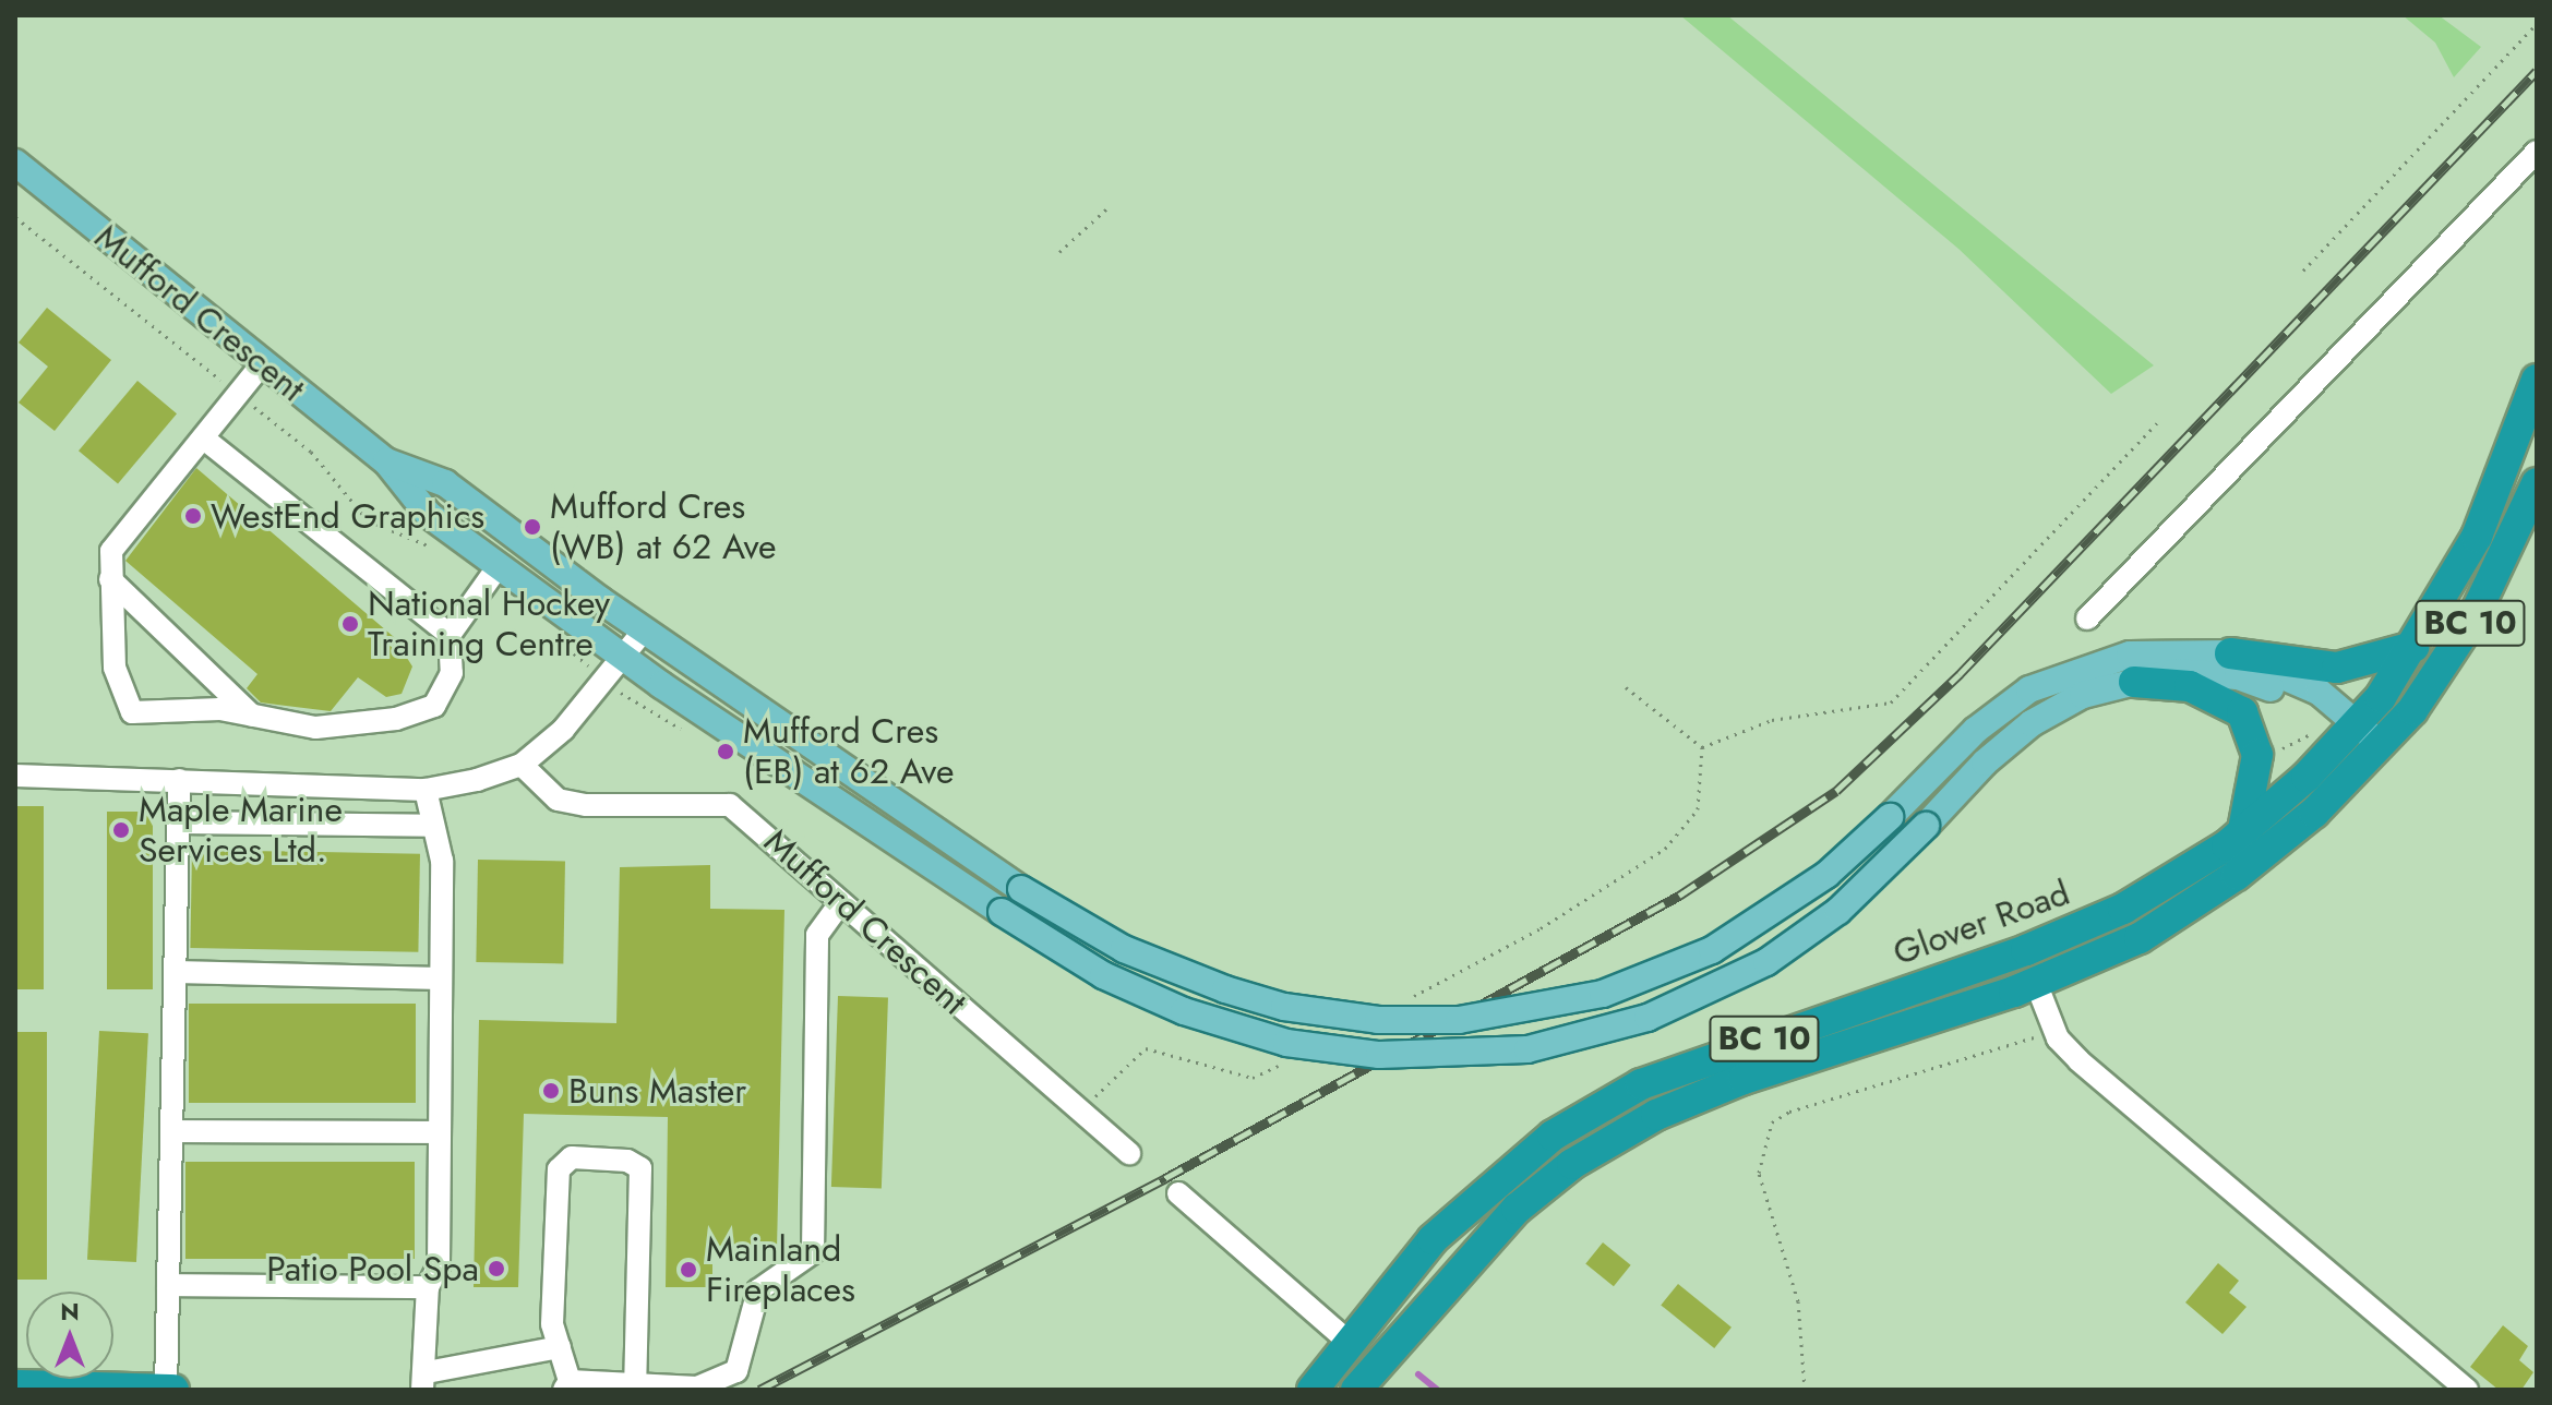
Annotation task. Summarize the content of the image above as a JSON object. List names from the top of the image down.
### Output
{
  "streets": {
    "highway": ["BC 10", "Glover Road"],
    "main road": ["Mufford Crescent"]
  },
  "crossings": [
    ["Mufford Crescent", "Glover Road"]
  ],
  "places": [
    "WestEnd Graphics",
    "Mufford Cres (WB) at 62 Ave",
    "National Hockey Training Centre",
    "Mufford Cres (EB) at 62 Ave",
    "Maple Marine Services Ltd.",
    "Buns Master",
    "Patio Pool Spa",
    "Mainland Fireplaces"
  ],
  "north": "top"
}
